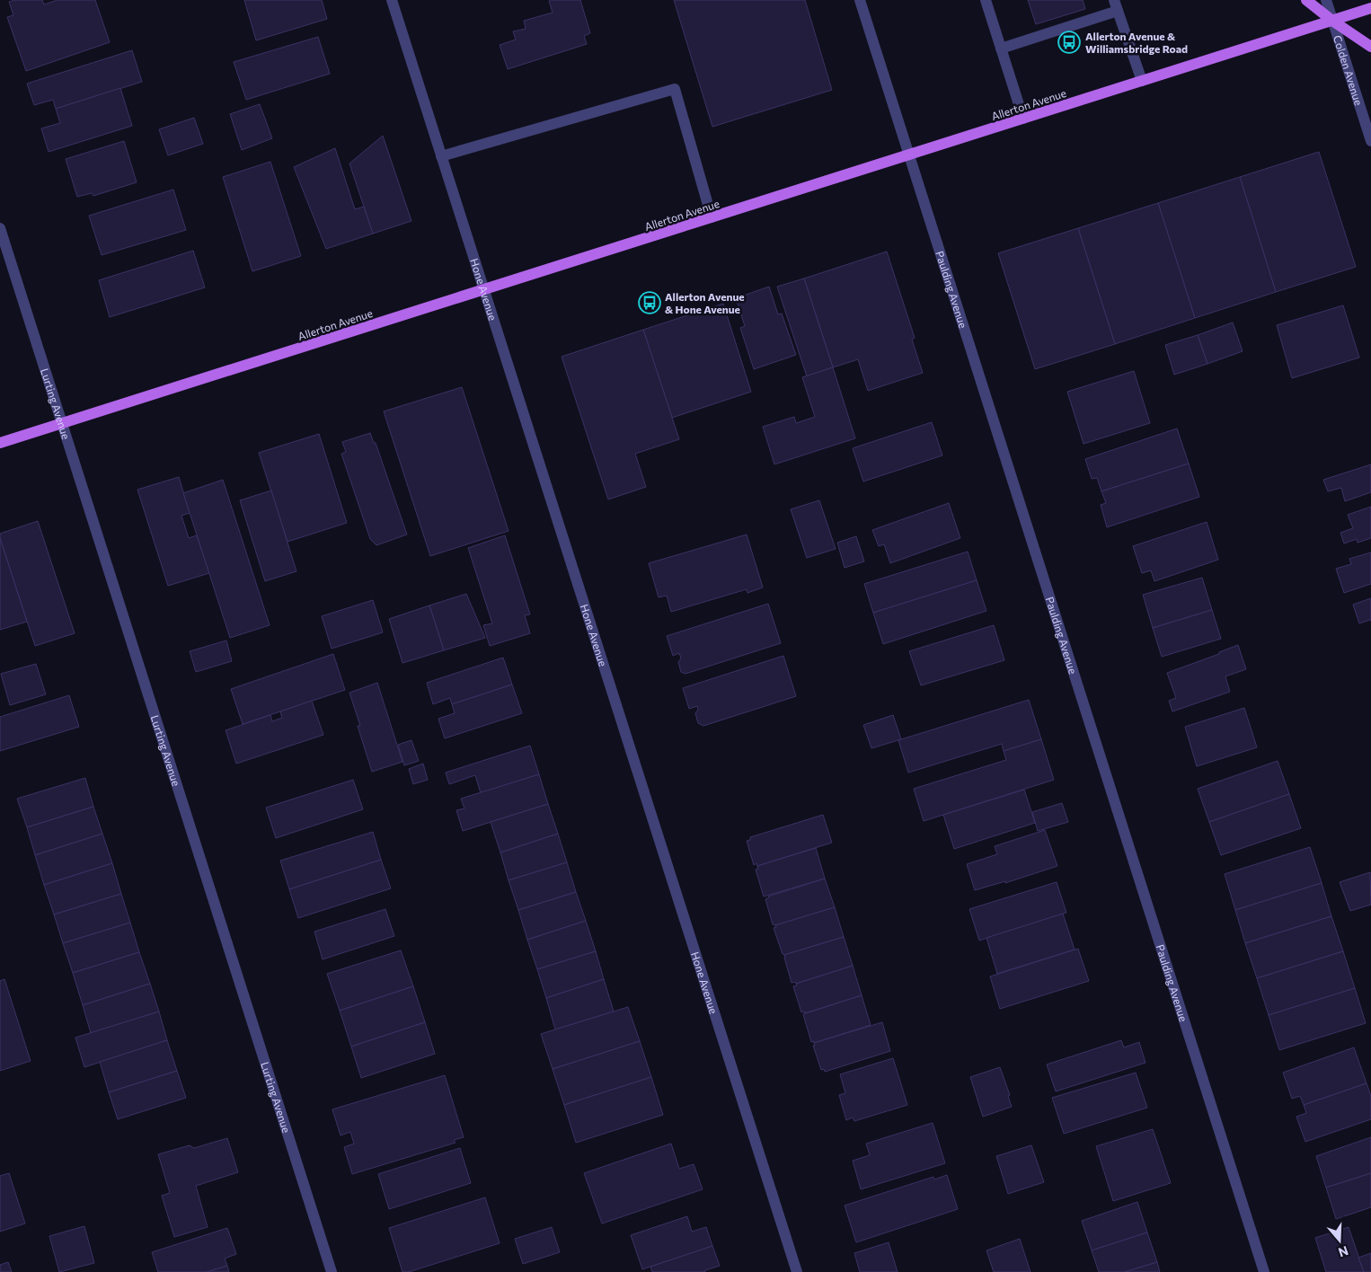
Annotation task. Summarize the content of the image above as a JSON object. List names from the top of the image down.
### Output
{
  "streets": {
    "main road": ["Allerton Avenue"],
    "street": [
      "Colden Avenue",
      "Hone Avenue",
      "Paulding Avenue",
      "Lurting Avenue"
    ]
  },
  "crossings": [
    ["Colden Avenue", "Allerton Avenue"],
    ["Allerton Avenue", "Hone Avenue"],
    ["Allerton Avenue", "Paulding Avenue"],
    ["Allerton Avenue", "Lurting Avenue"]
  ],
  "places": {
    "bus stop": ["Allerton Avenue & Williamsbridge Road", "Allerton Avenue & Hone Avenue"]
  },
  "north": "bottom"
}
